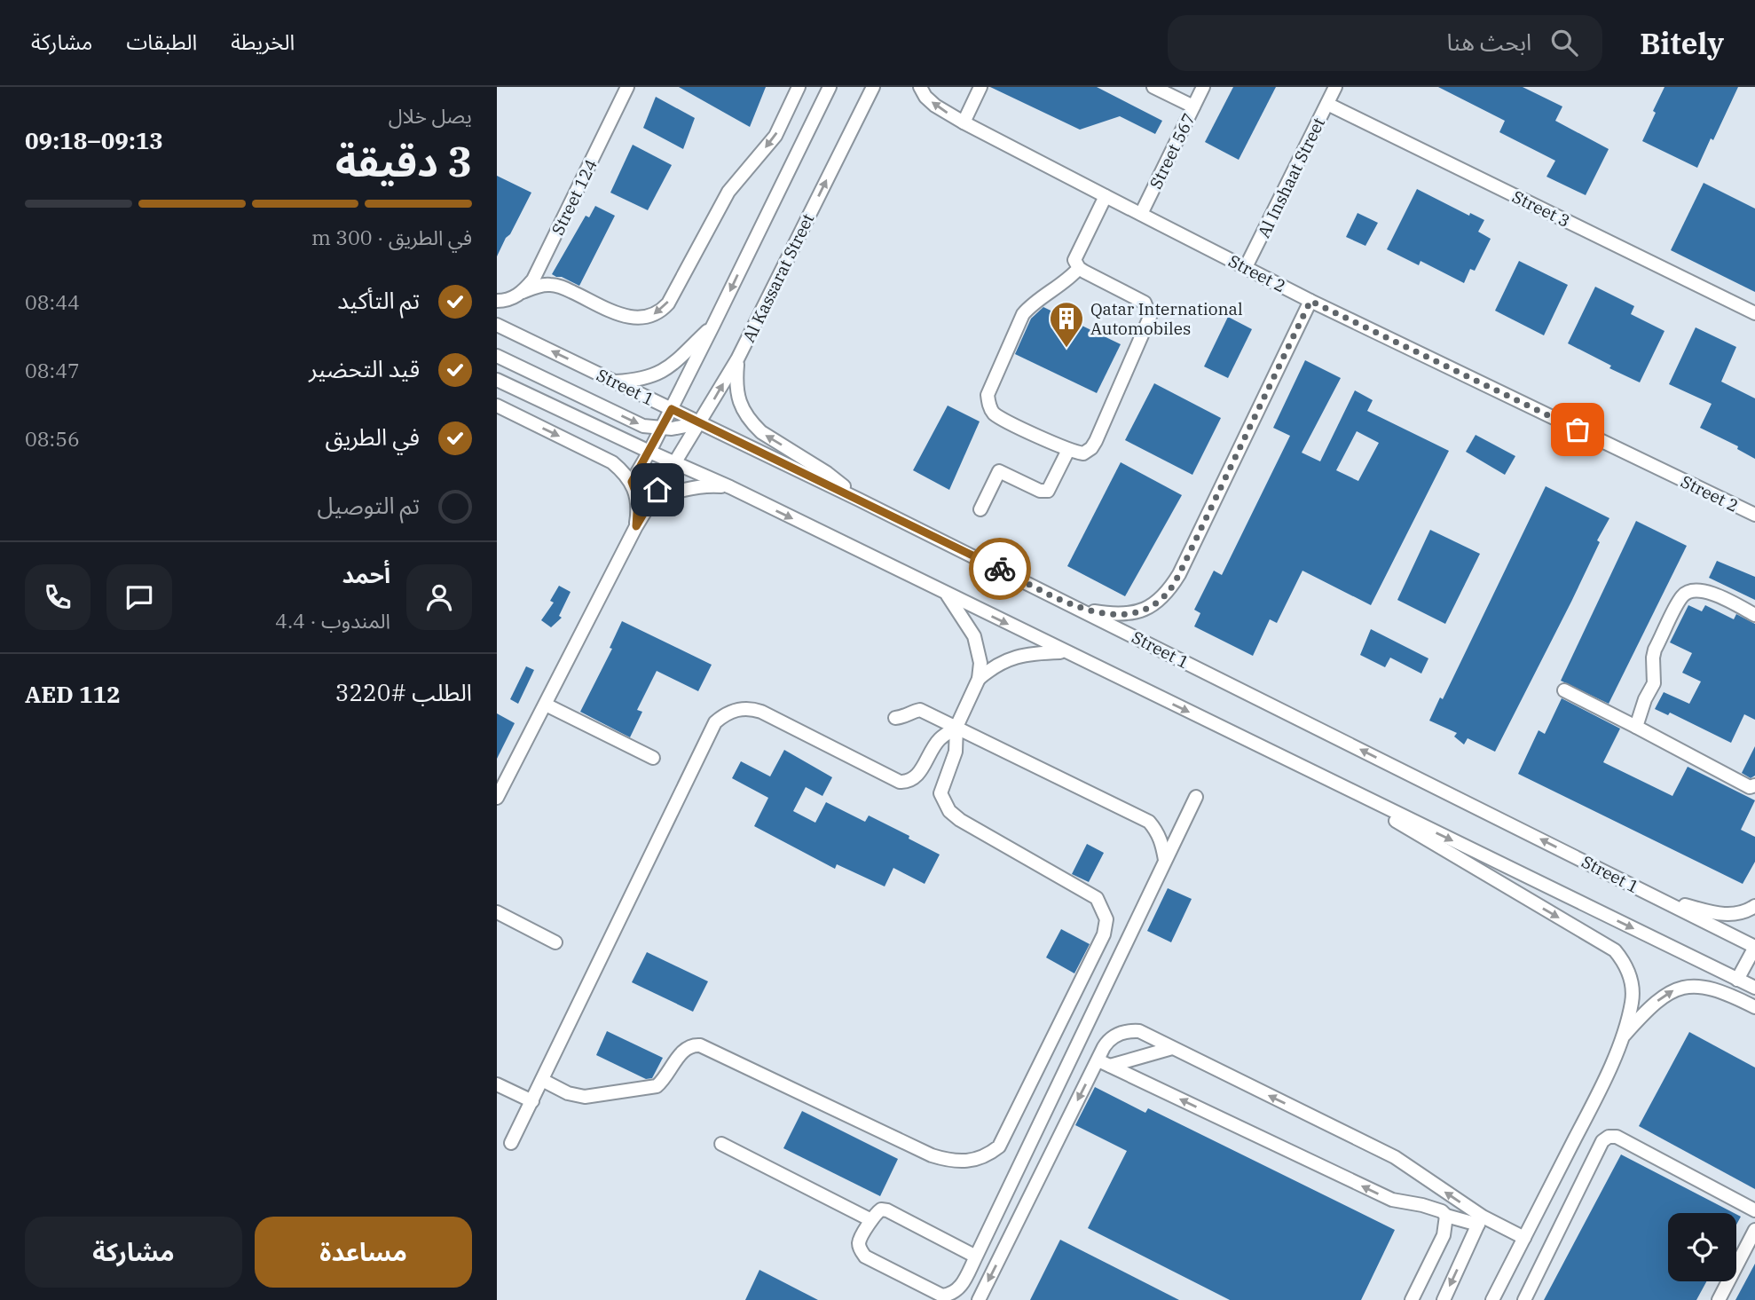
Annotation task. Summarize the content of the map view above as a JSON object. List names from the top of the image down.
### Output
{
  "streets": {
    "street": [
      "Street 567",
      "Al Inshaat Street",
      "Street 124",
      "Street 3",
      "Street 2",
      "Al Kassarat Street",
      "Street 1"
    ]
  },
  "crossings": [
    ["Street 567", "Street 2"],
    ["Al Inshaat Street", "Street 3"],
    ["Al Inshaat Street", "Street 2"],
    ["Al Kassarat Street", "Street 1"]
  ],
  "places": {
    "building": ["Qatar International Automobiles"]
  },
  "page": {
    "header": "Bitely",
    "search": "ابحث هنا",
    "nav": ["الخريطة", "الطبقات", "مشاركة"],
    "heading": ["3 دقيقة", "يصل خلال", "09:13–09:18"],
    "panel": [
      "أحمد",
      "المندوب · 4.4",
      "الطلب #3220",
      "AED 112"
    ],
    "bar": "في الطريق · 300 m",
    "list": [
      ["تم التأكيد", "08:44"],
      ["قيد التحضير", "08:47"],
      ["في الطريق", "08:56"],
      "تم التوصيل"
    ],
    "buttons": ["مساعدة", "مشاركة"]
  }
}
